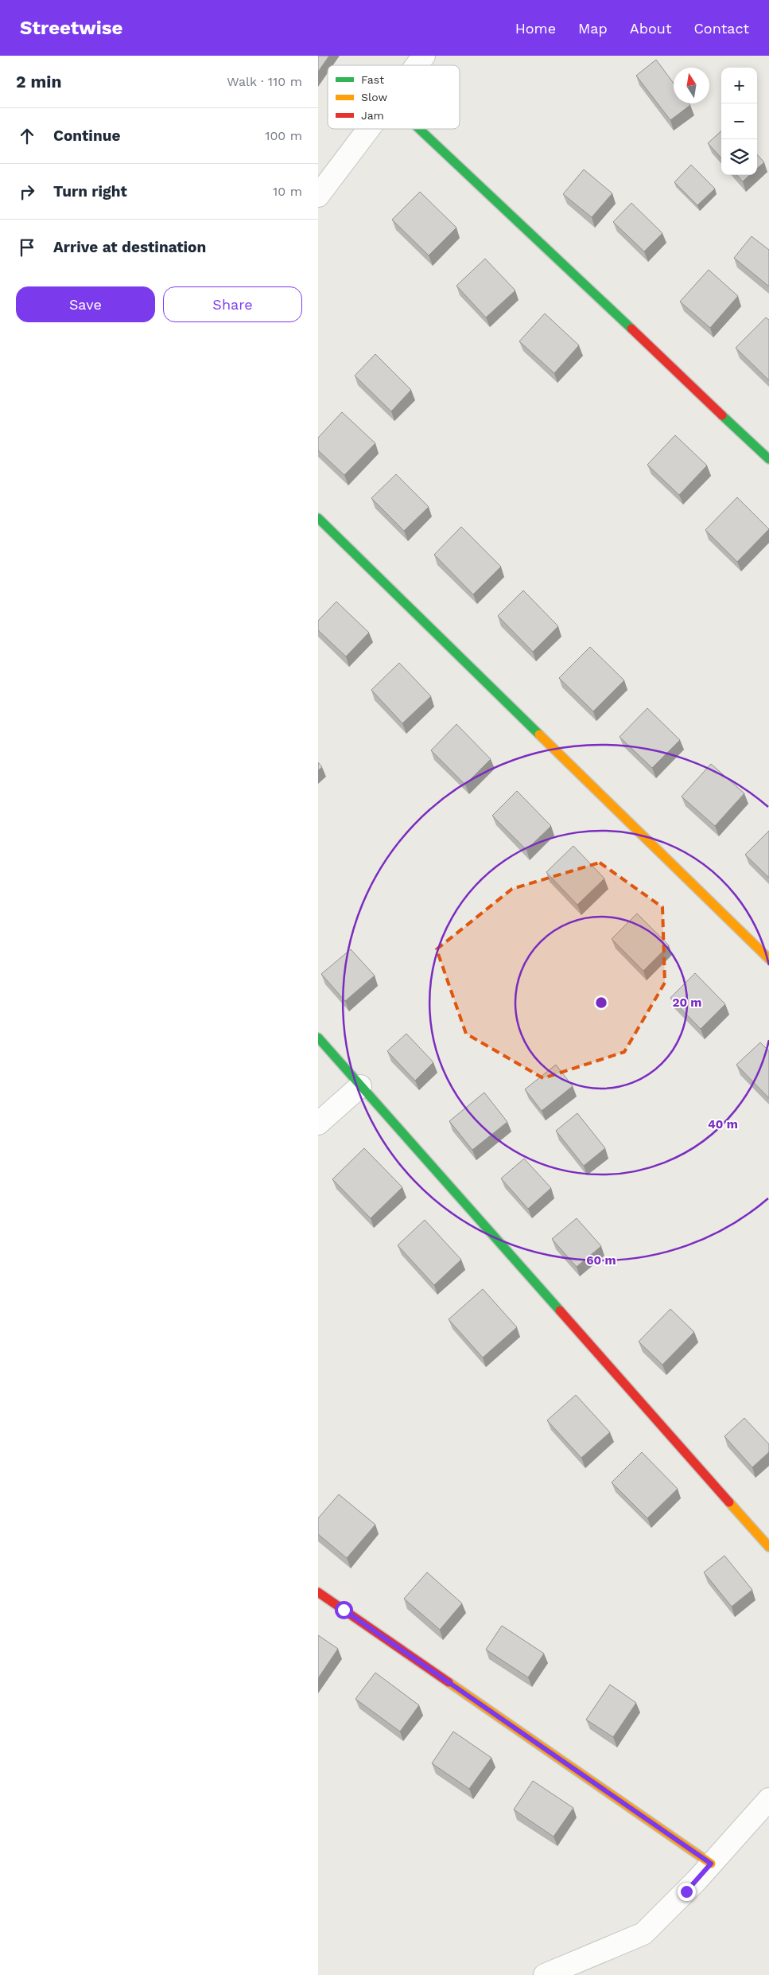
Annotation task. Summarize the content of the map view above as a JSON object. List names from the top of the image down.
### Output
{
  "legend": ["Fast", "Slow", "Jam"],
  "north": "top",
  "page": {
    "header": "Streetwise",
    "nav": [
      "Home",
      "Map",
      "About",
      "Contact"
    ],
    "heading": ["2 min", "Walk · 110 m"],
    "map_buttons": ["+", "−"],
    "list": [
      ["Continue", "100 m"],
      ["Turn right", "10 m"],
      "Arrive at destination"
    ],
    "buttons": ["Save", "Share"]
  },
  "rings": ["20 m", "40 m", "60 m"]
}
